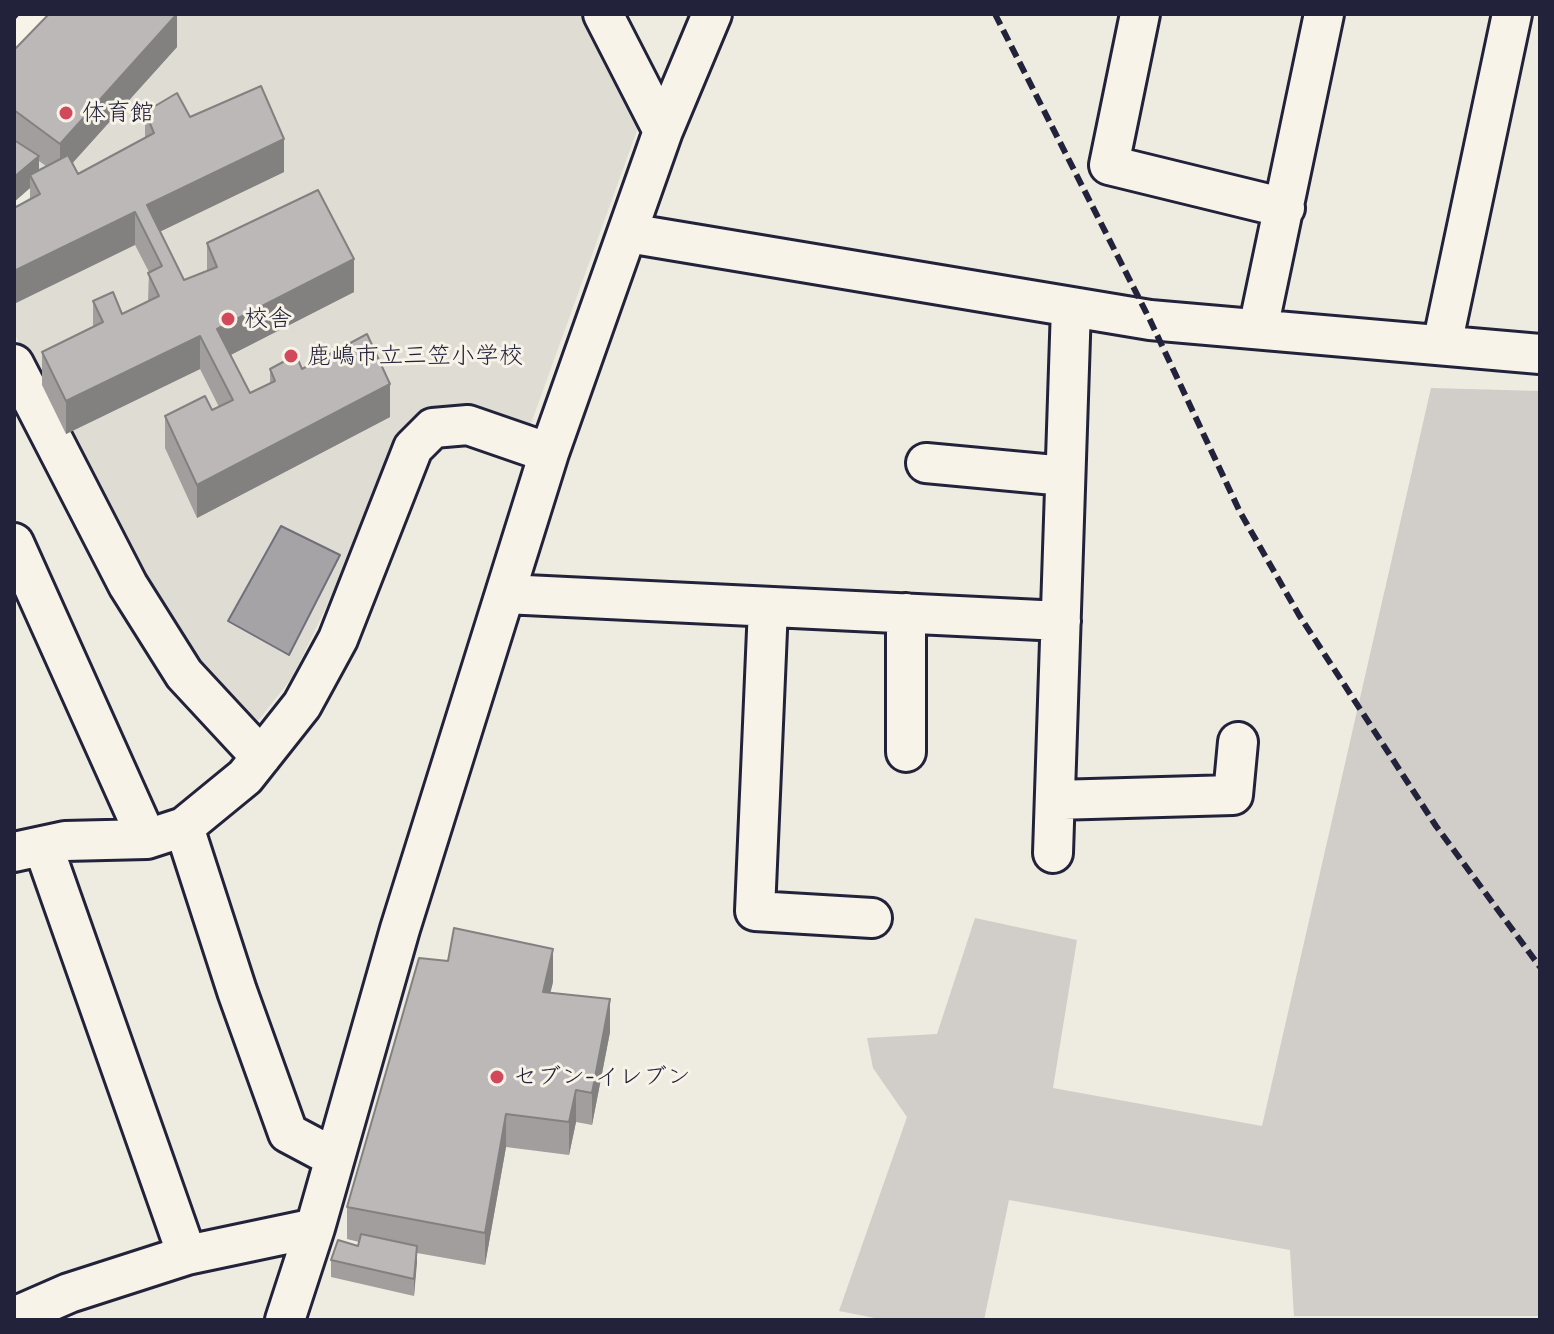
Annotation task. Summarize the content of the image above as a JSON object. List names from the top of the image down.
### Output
{
  "places": [
    "体育館",
    "校舎",
    "鹿嶋市立三笠小学校",
    "セブン-イレブン"
  ]
}
